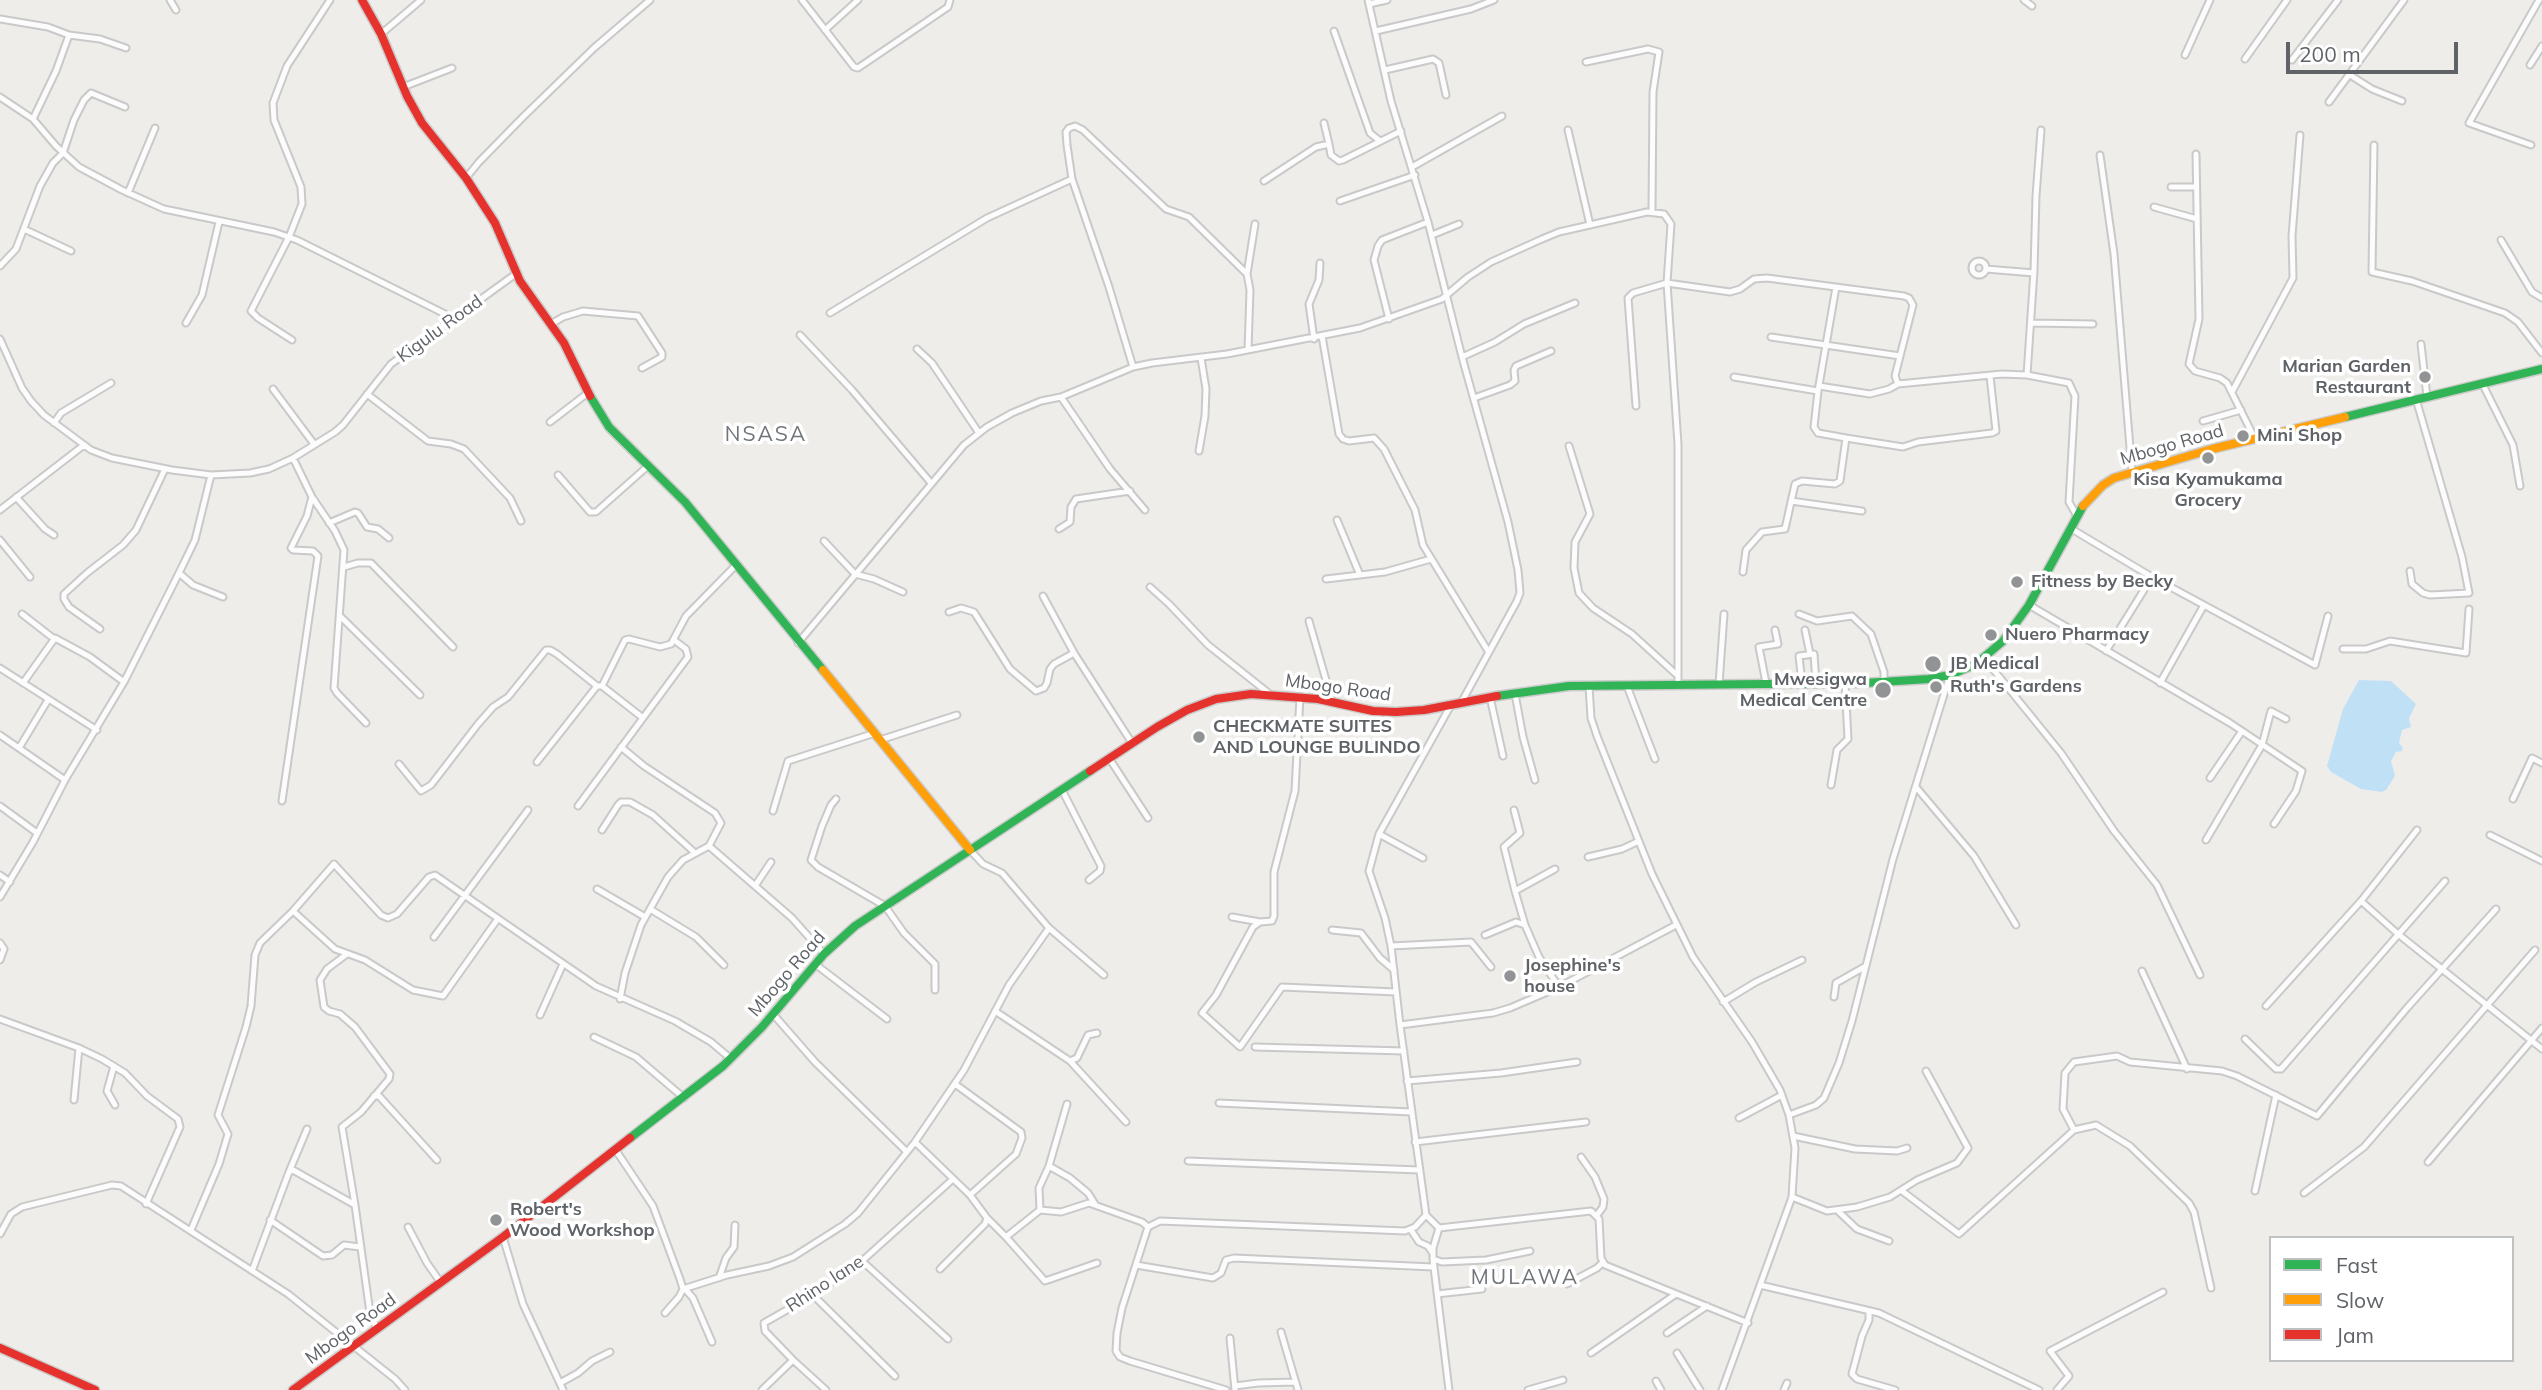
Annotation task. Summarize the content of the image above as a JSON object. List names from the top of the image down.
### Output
{
  "streets": {
    "main road": ["Mbogo Road"],
    "street": ["Kigulu Road", "Rhino lane"]
  },
  "districts": ["NSASA", "MULAWA"],
  "places": [
    "Marian Garden Restaurant",
    "Mini Shop",
    "Kisa Kyamukama Grocery",
    "Fitness by Becky",
    "Nuero Pharmacy",
    "JB Medical",
    "Ruth's Gardens",
    "Mwesigwa Medical Centre",
    "CHECKMATE SUITES AND LOUNGE BULINDO",
    "Josephine's house",
    "Robert's Wood Workshop"
  ],
  "legend": ["Fast", "Slow", "Jam"],
  "scale_bar": "200 m"
}
